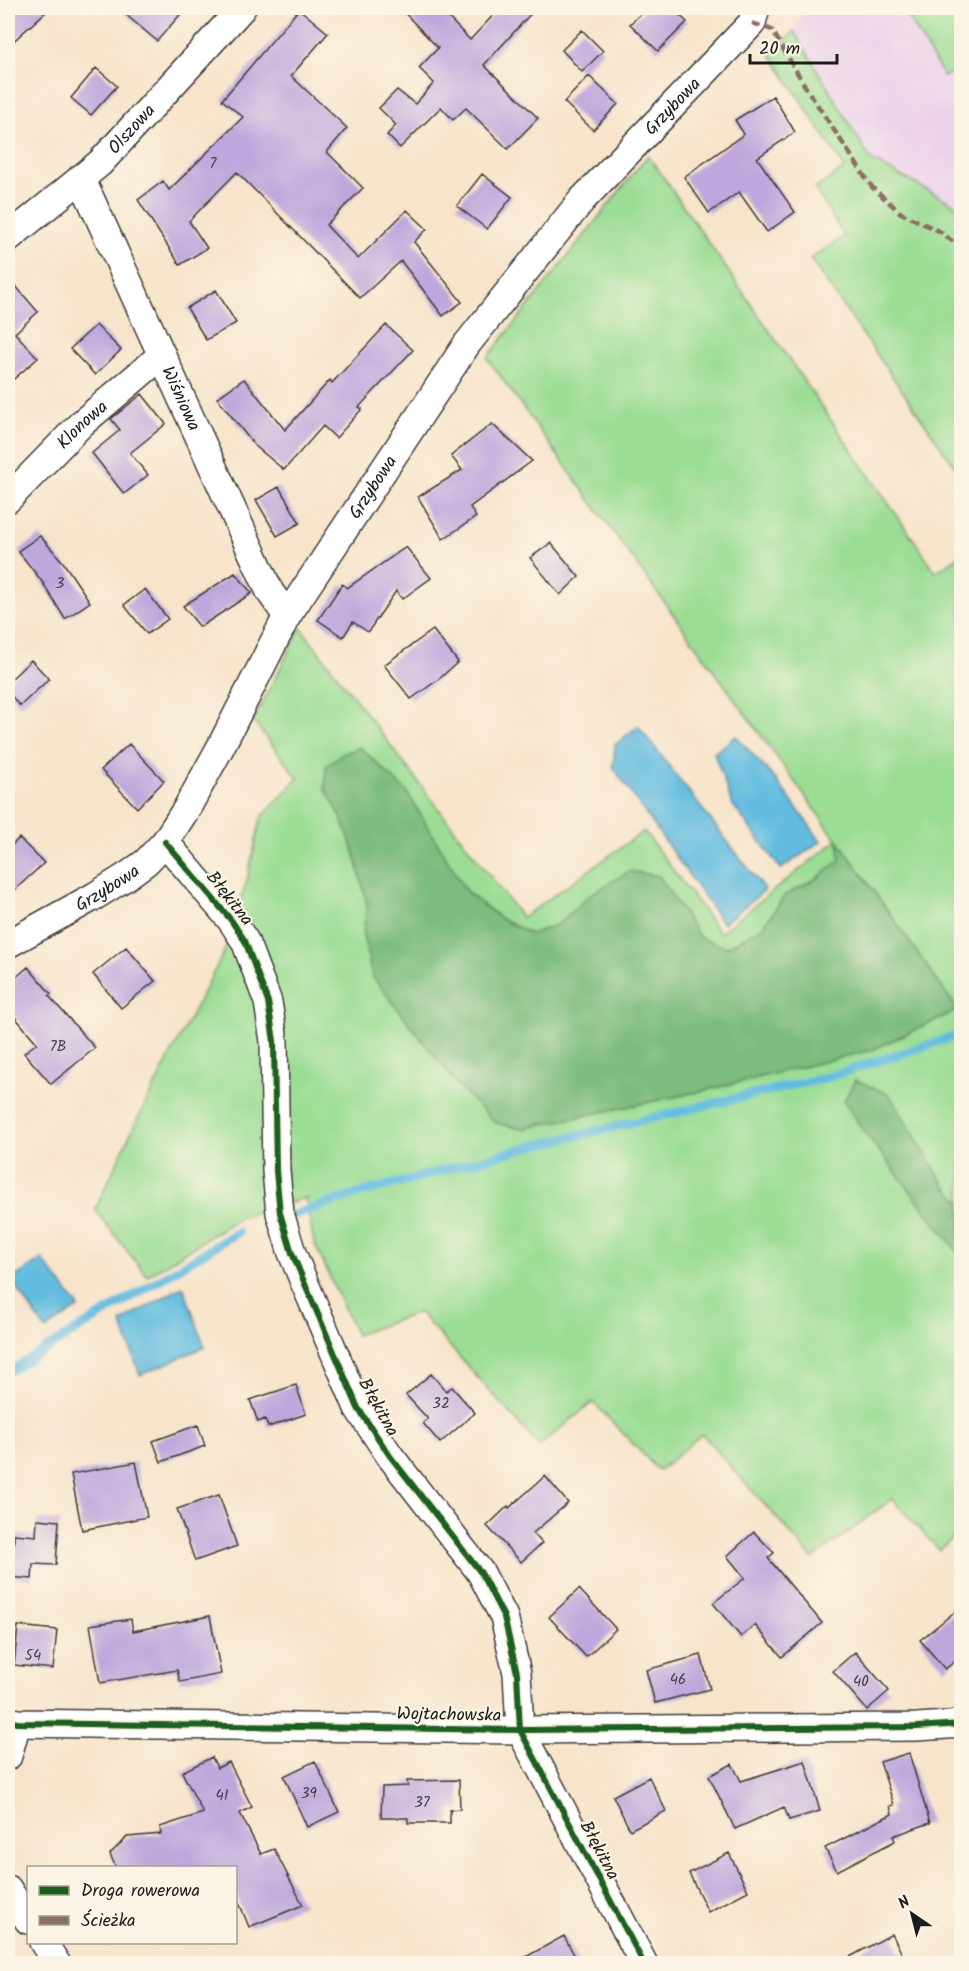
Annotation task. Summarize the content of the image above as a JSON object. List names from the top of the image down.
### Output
{
  "streets": {
    "street": [
      "Grzybowa",
      "Olszowa",
      "Wiśniowa",
      "Klonowa",
      "Błękitna",
      "Wojtachowska"
    ]
  },
  "crossings": [
    ["Grzybowa", "Wiśniowa"],
    ["Grzybowa", "Błękitna"],
    ["Olszowa", "Wiśniowa"],
    ["Wiśniowa", "Klonowa"],
    ["Błękitna", "Wojtachowska"]
  ],
  "house_numbers": [
    "7",
    "3",
    "7B",
    "32",
    "54",
    "46",
    "40",
    "39",
    "41",
    "37"
  ],
  "legend": ["Droga rowerowa", "Ścieżka"],
  "scale_bar": "20 m",
  "north": "top left"
}
